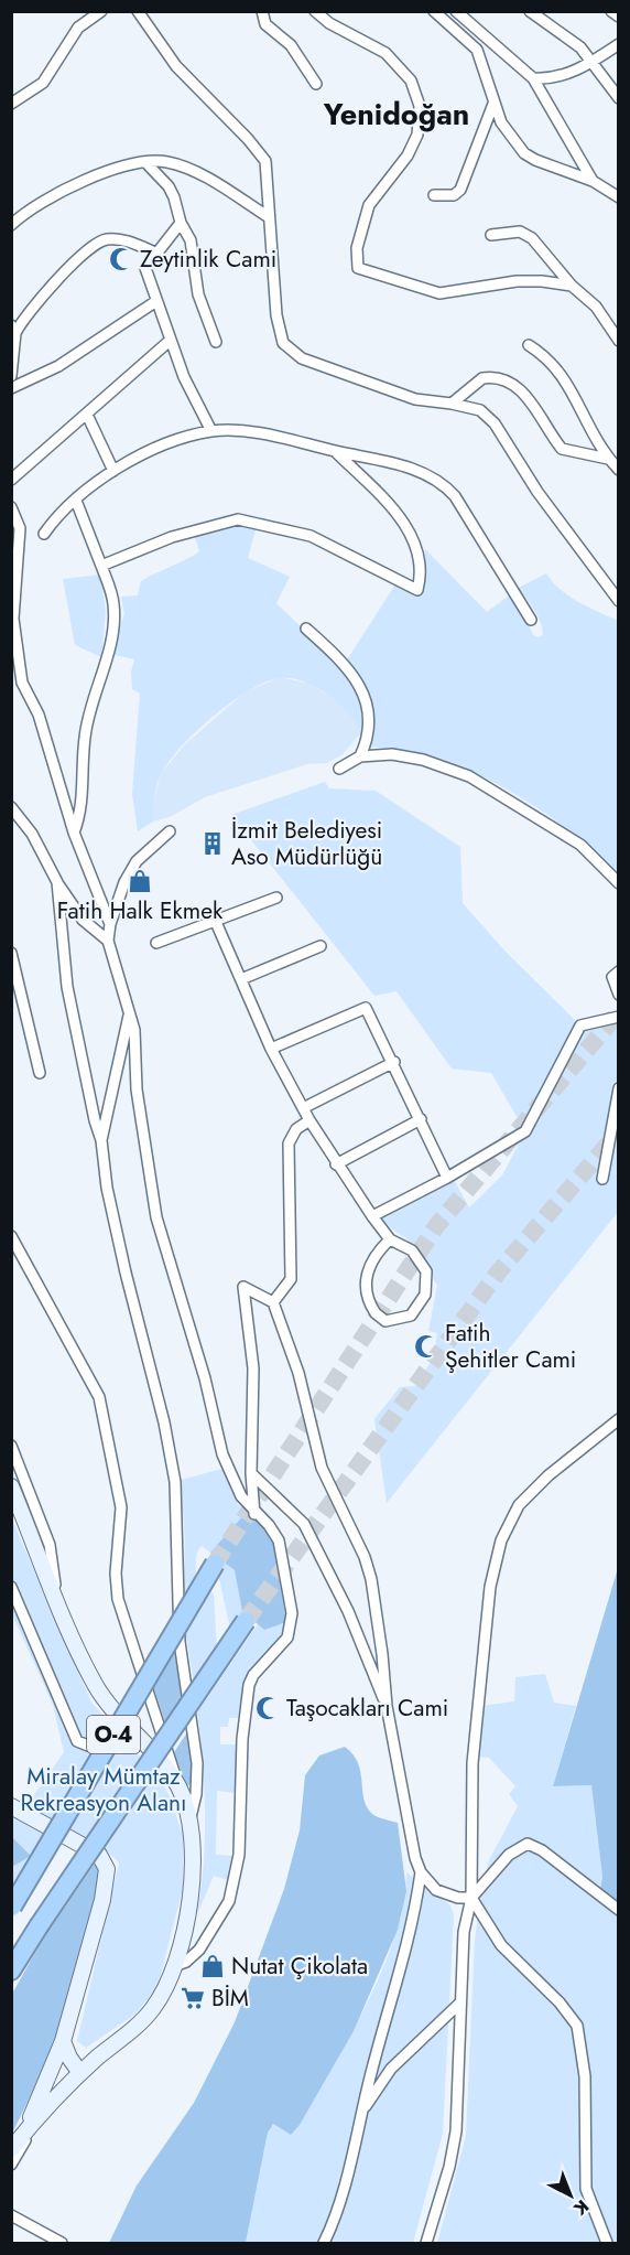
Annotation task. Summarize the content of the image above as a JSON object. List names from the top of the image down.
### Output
{
  "streets": {
    "highway": ["O-4"]
  },
  "districts": ["Yenidoğan"],
  "parks": ["Miralay Mümtaz Rekreasyon Alanı"],
  "places": {
    "mosque": ["Zeytinlik Cami", "Fatih Şehitler Cami", "Taşocakları Cami"],
    "building": ["İzmit Belediyesi Aso Müdürlüğü"],
    "shop": ["Fatih Halk Ekmek", "Nutat Çikolata"],
    "supermarket": ["BİM"]
  },
  "north": "bottom right"
}
